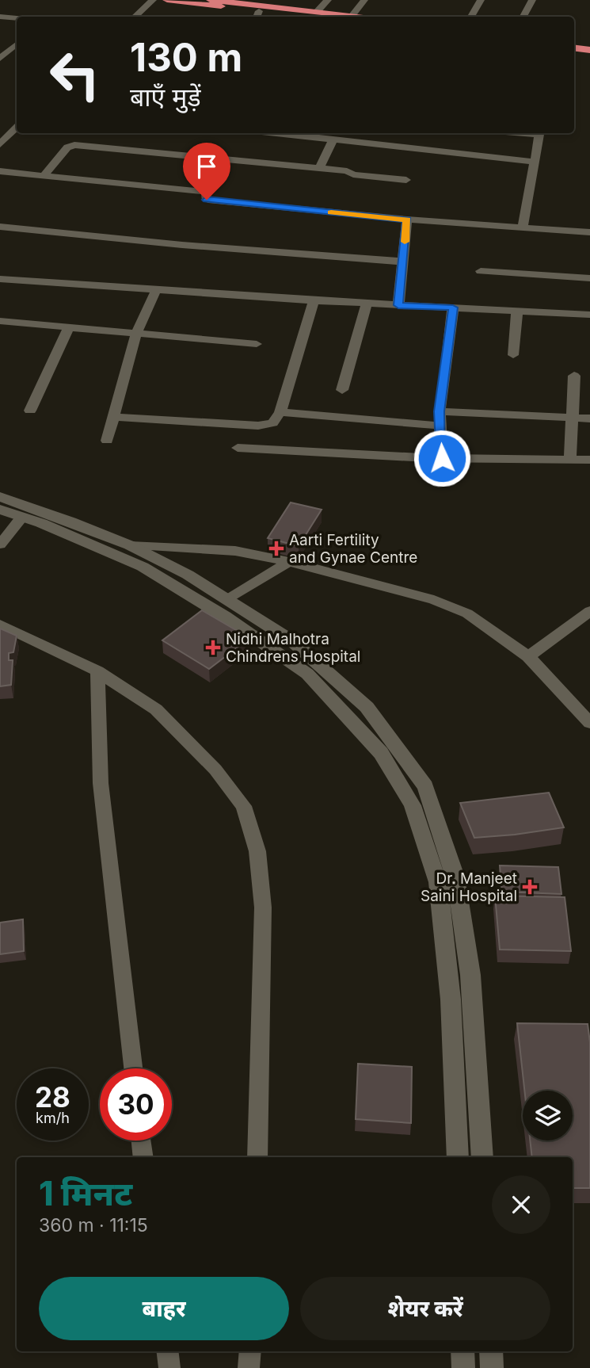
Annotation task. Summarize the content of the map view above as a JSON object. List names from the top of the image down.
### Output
{
  "places": {
    "health": ["Aarti Fertility and Gynae Centre", "Nidhi Malhotra Chindrens Hospital", "Dr. Manjeet Saini Hospital"]
  },
  "page": {
    "turn": ["130 m", "बाएँ मुड़ें"],
    "speed": "28 km/h",
    "limit": "30",
    "heading": ["1 मिनट", "360 m · 11:15"],
    "buttons": ["बाहर", "शेयर करें"]
  }
}
